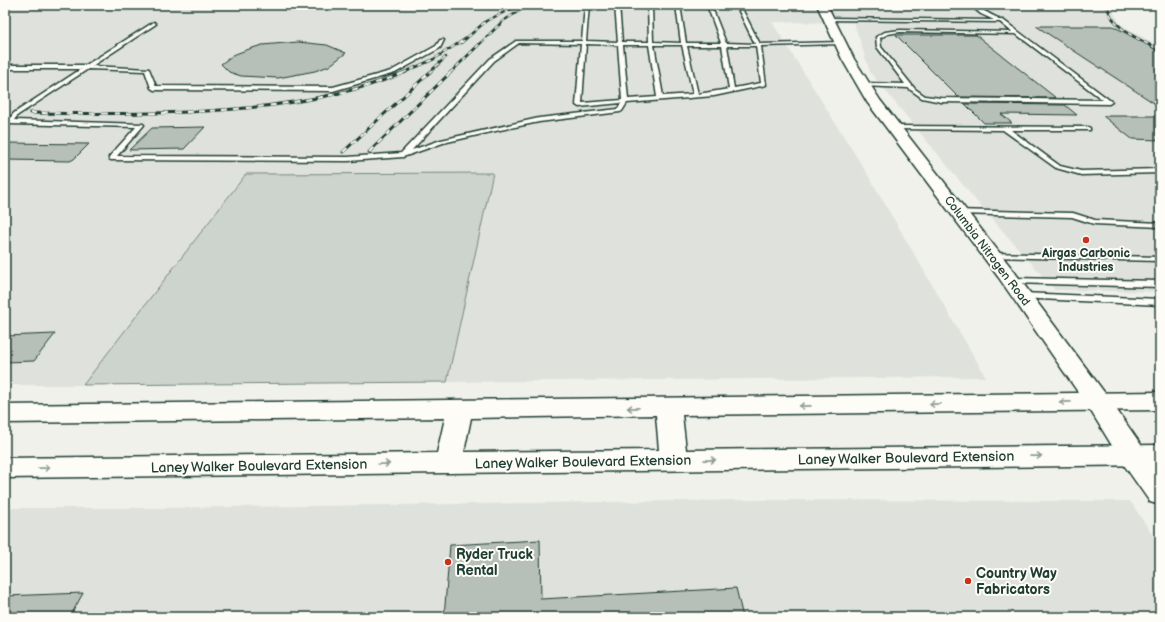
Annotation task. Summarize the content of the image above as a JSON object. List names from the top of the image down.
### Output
{
  "streets": {
    "main road": ["Columbia Nitrogen Road", "Laney Walker Boulevard Extension"]
  },
  "crossings": [
    ["Columbia Nitrogen Road", "Laney Walker Boulevard Extension"]
  ],
  "places": ["Airgas Carbonic Industries", "Ryder Truck Rental", "Country Way Fabricators"]
}
